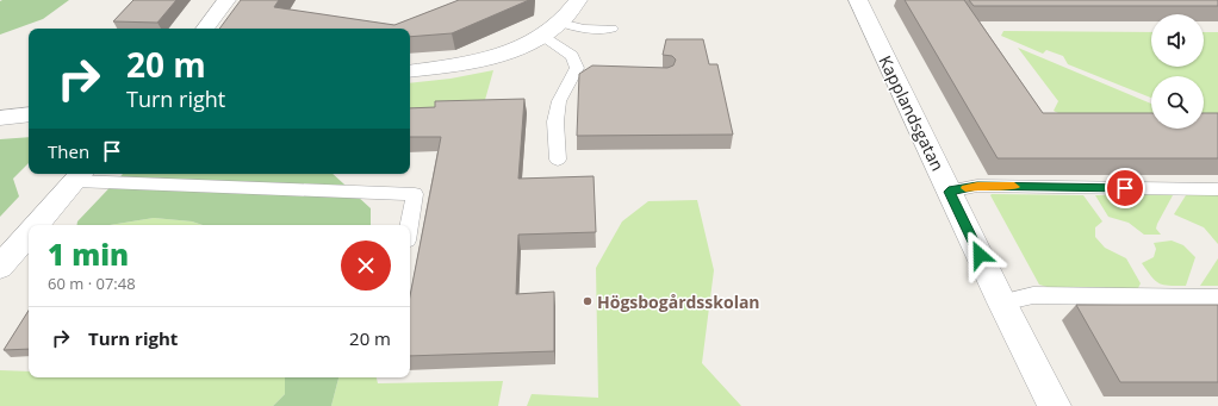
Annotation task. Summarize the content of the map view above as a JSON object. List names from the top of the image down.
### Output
{
  "streets": {
    "street": ["Kapplandsgatan"]
  },
  "places": ["Högsbogårdsskolan"],
  "page": {
    "turn": ["20 m", "Turn right"],
    "then": "Then",
    "heading": ["1 min", "60 m · 07:48"],
    "list": [
      {
        "name": "Turn right",
        "value": "20 m"
      }
    ]
  }
}
